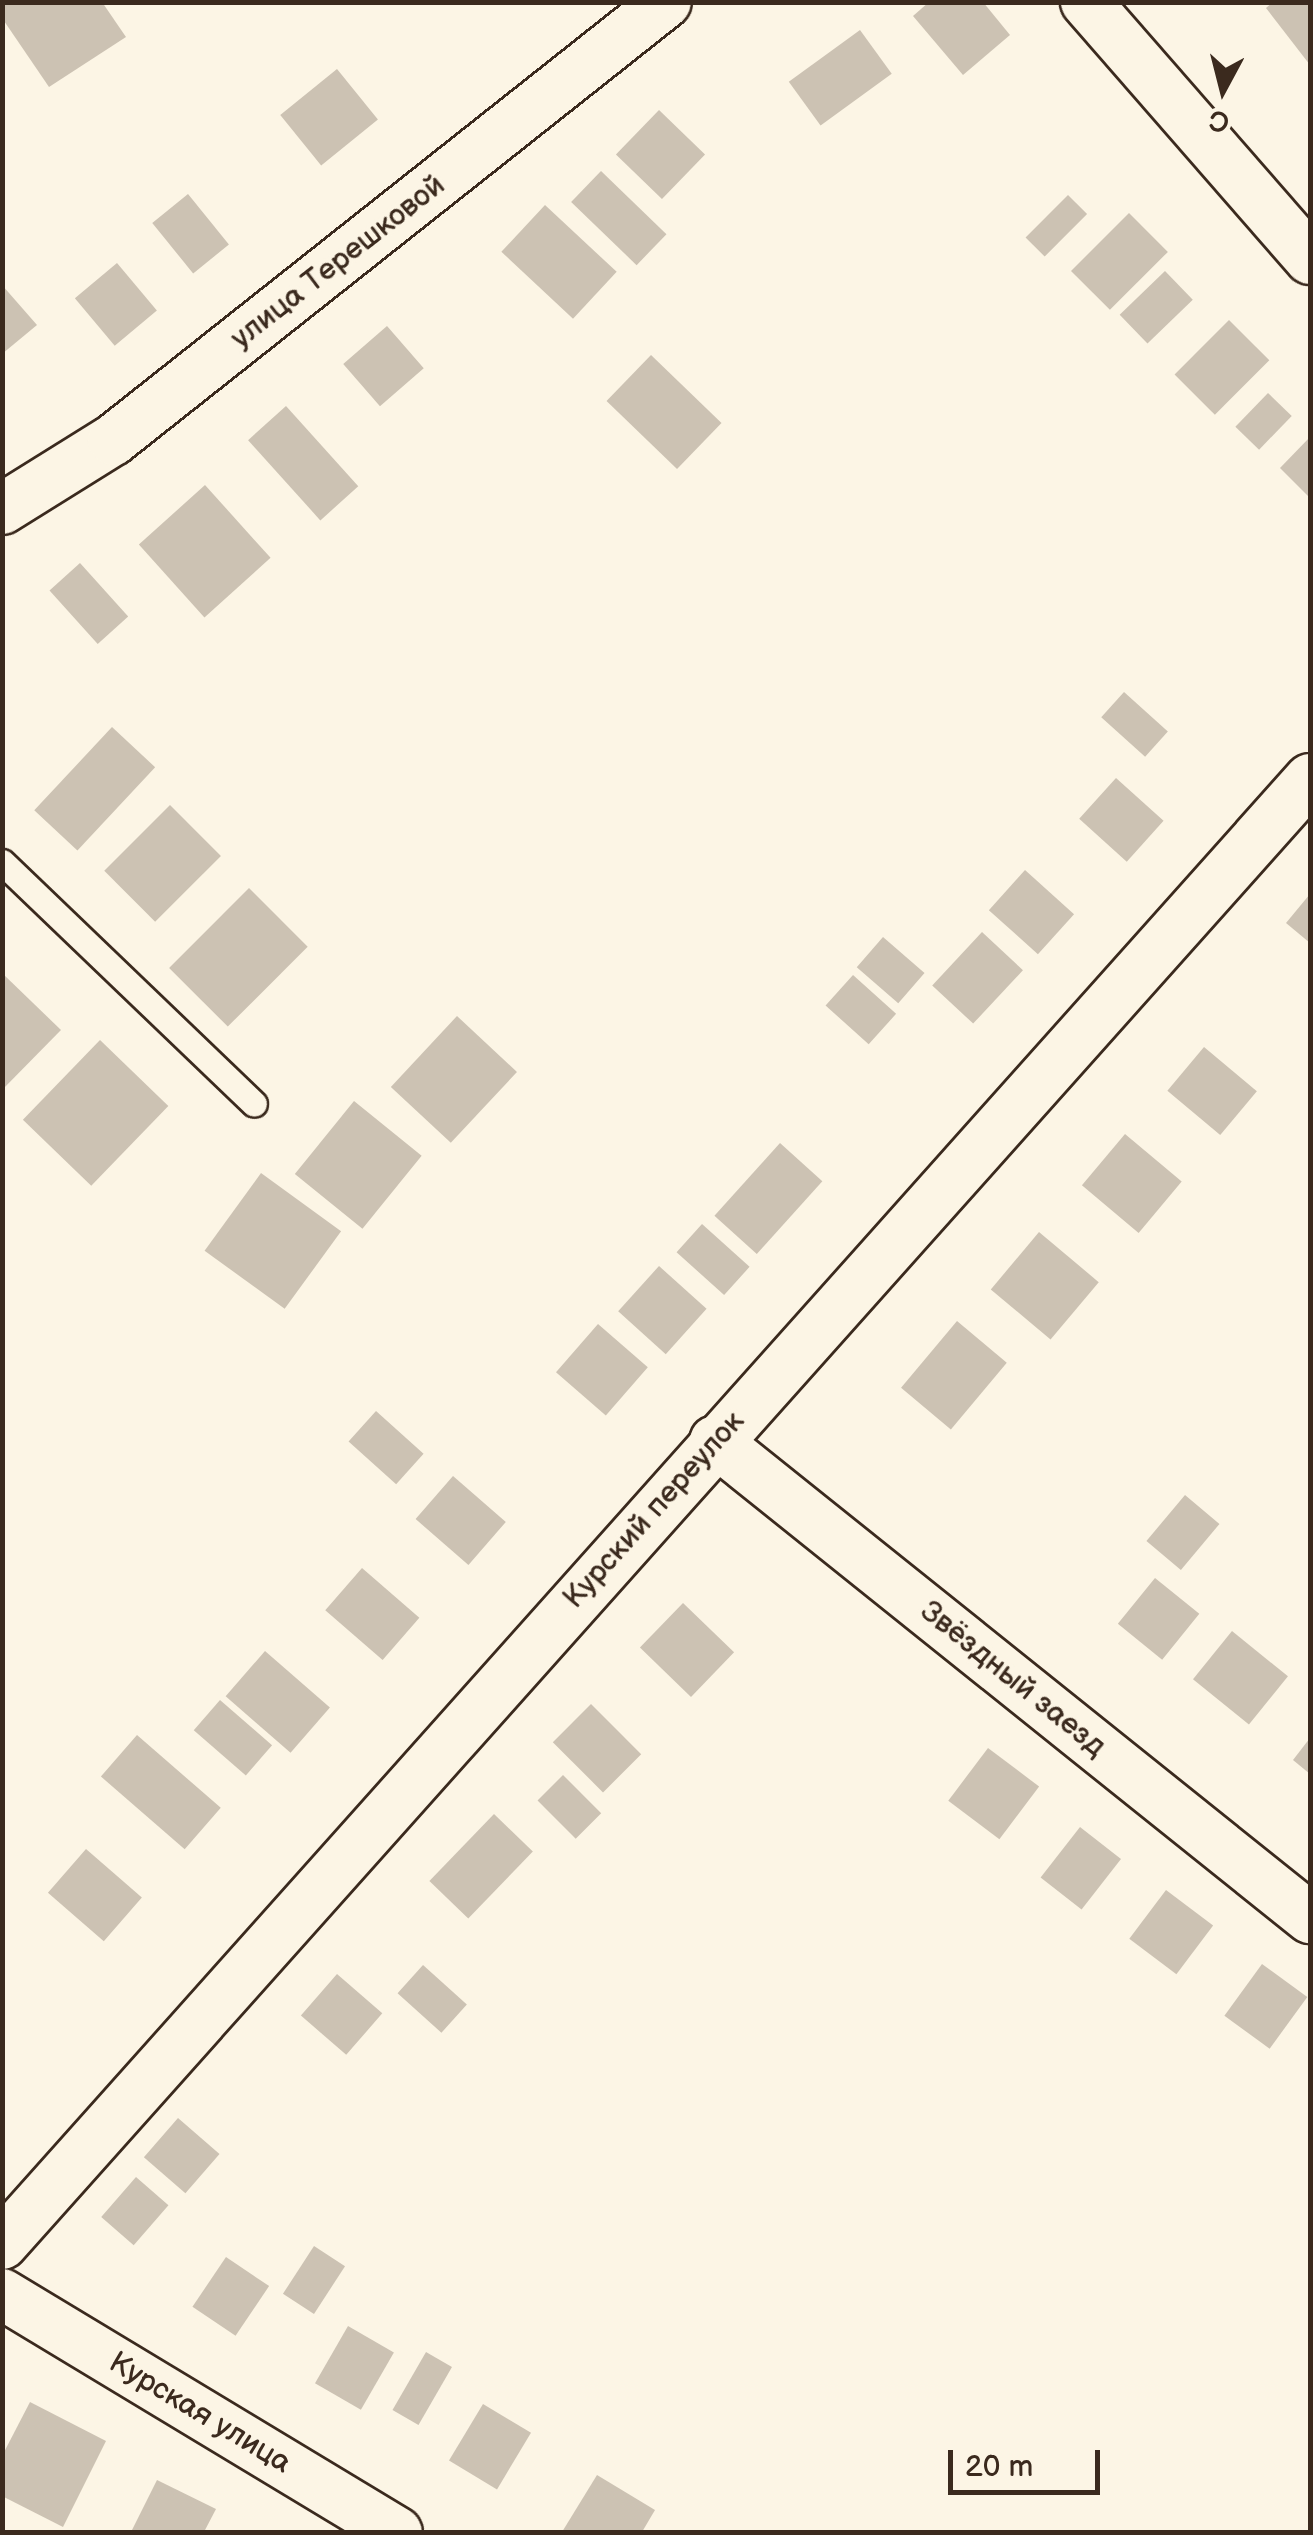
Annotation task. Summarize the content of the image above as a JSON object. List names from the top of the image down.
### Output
{
  "streets": {
    "street": [
      "улица Терешковой",
      "Курский переулок",
      "Звёздный заезд",
      "Курская улица"
    ]
  },
  "crossings": [
    ["Курский переулок", "Звёздный заезд"]
  ],
  "scale_bar": "20 m",
  "north": "bottom"
}
